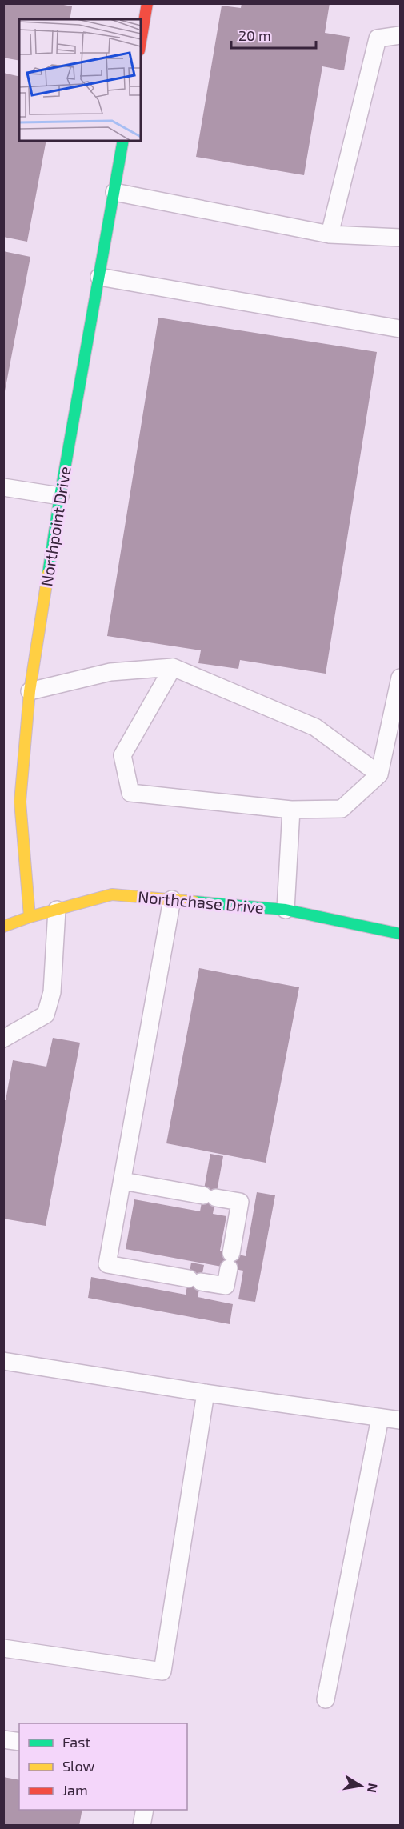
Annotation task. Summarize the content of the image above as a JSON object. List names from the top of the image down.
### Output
{
  "streets": {
    "street": ["Northpoint Drive", "Northchase Drive"]
  },
  "crossings": [
    ["Northpoint Drive", "Northchase Drive"]
  ],
  "legend": ["Fast", "Slow", "Jam"],
  "scale_bar": "20 m",
  "north": "right"
}
